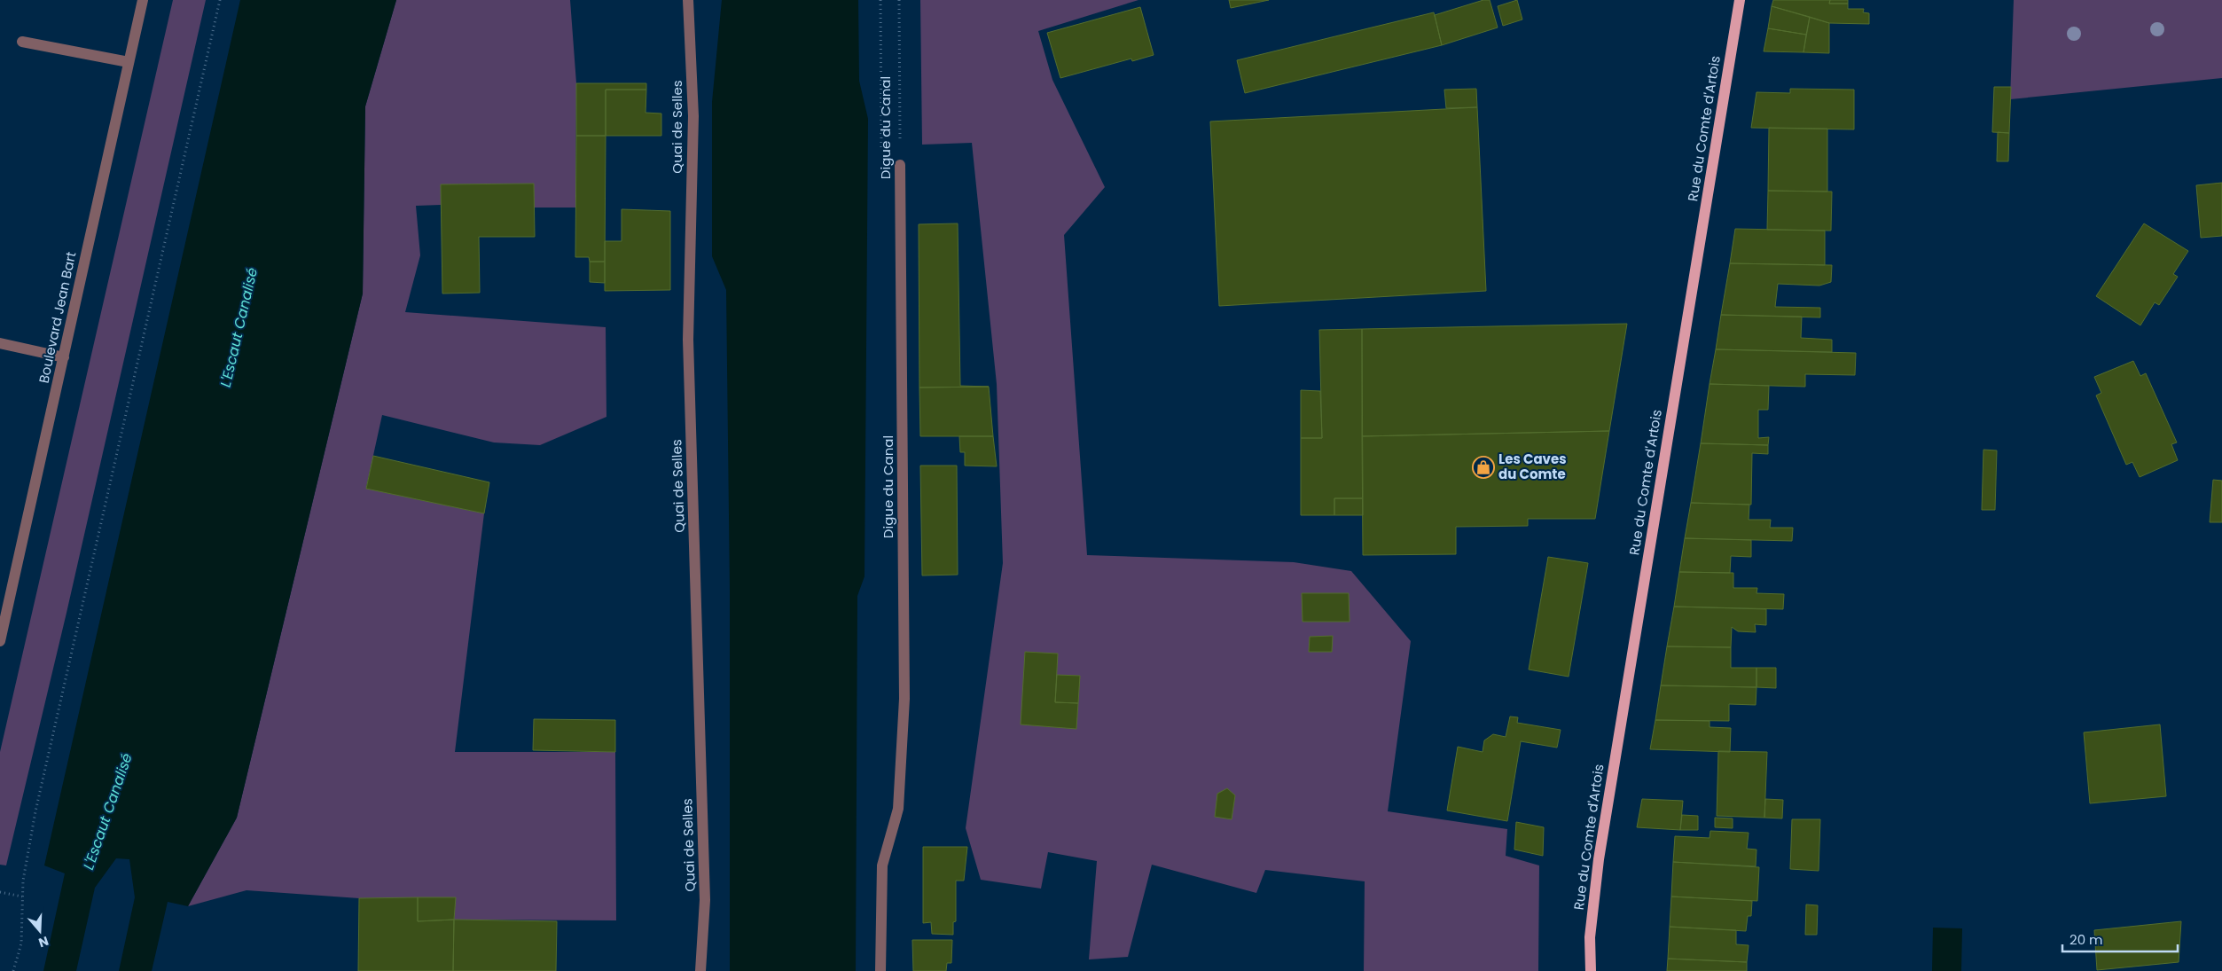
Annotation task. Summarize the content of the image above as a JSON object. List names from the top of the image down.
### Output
{
  "streets": {
    "main road": ["Rue du Comte d'Artois"],
    "street": ["Quai de Selles", "Digue du Canal", "Boulevard Jean Bart"]
  },
  "water": ["L'Escaut Canalisé"],
  "places": {
    "shop": ["Les Caves du Comte"]
  },
  "scale_bar": "20 m",
  "north": "bottom"
}
